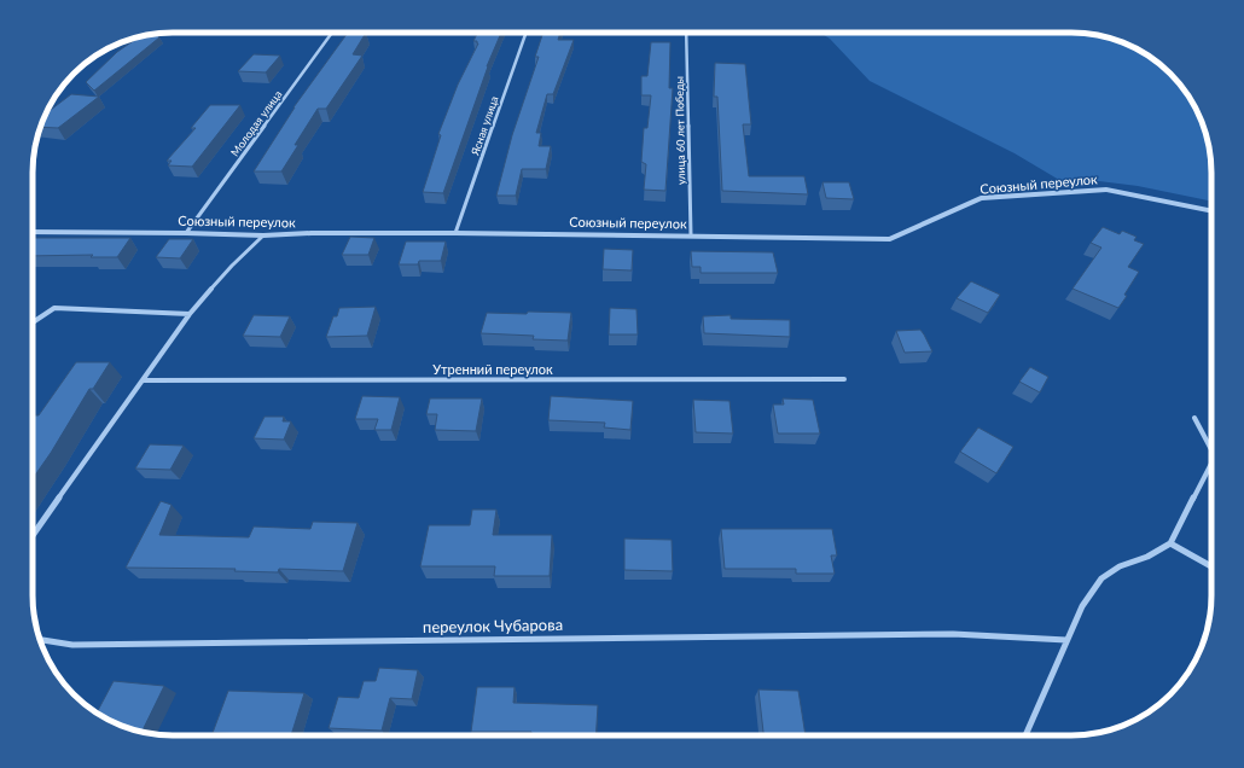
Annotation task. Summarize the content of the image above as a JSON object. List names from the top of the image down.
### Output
{
  "streets": {
    "street": [
      "Молодая улица",
      "Ясная улица",
      "улица 60 лет Победы",
      "Союзный переулок",
      "Утренний переулок",
      "переулок Чубарова"
    ]
  },
  "crossings": [
    ["Молодая улица", "Союзный переулок"],
    ["Ясная улица", "Союзный переулок"],
    ["улица 60 лет Победы", "Союзный переулок"]
  ]
}
